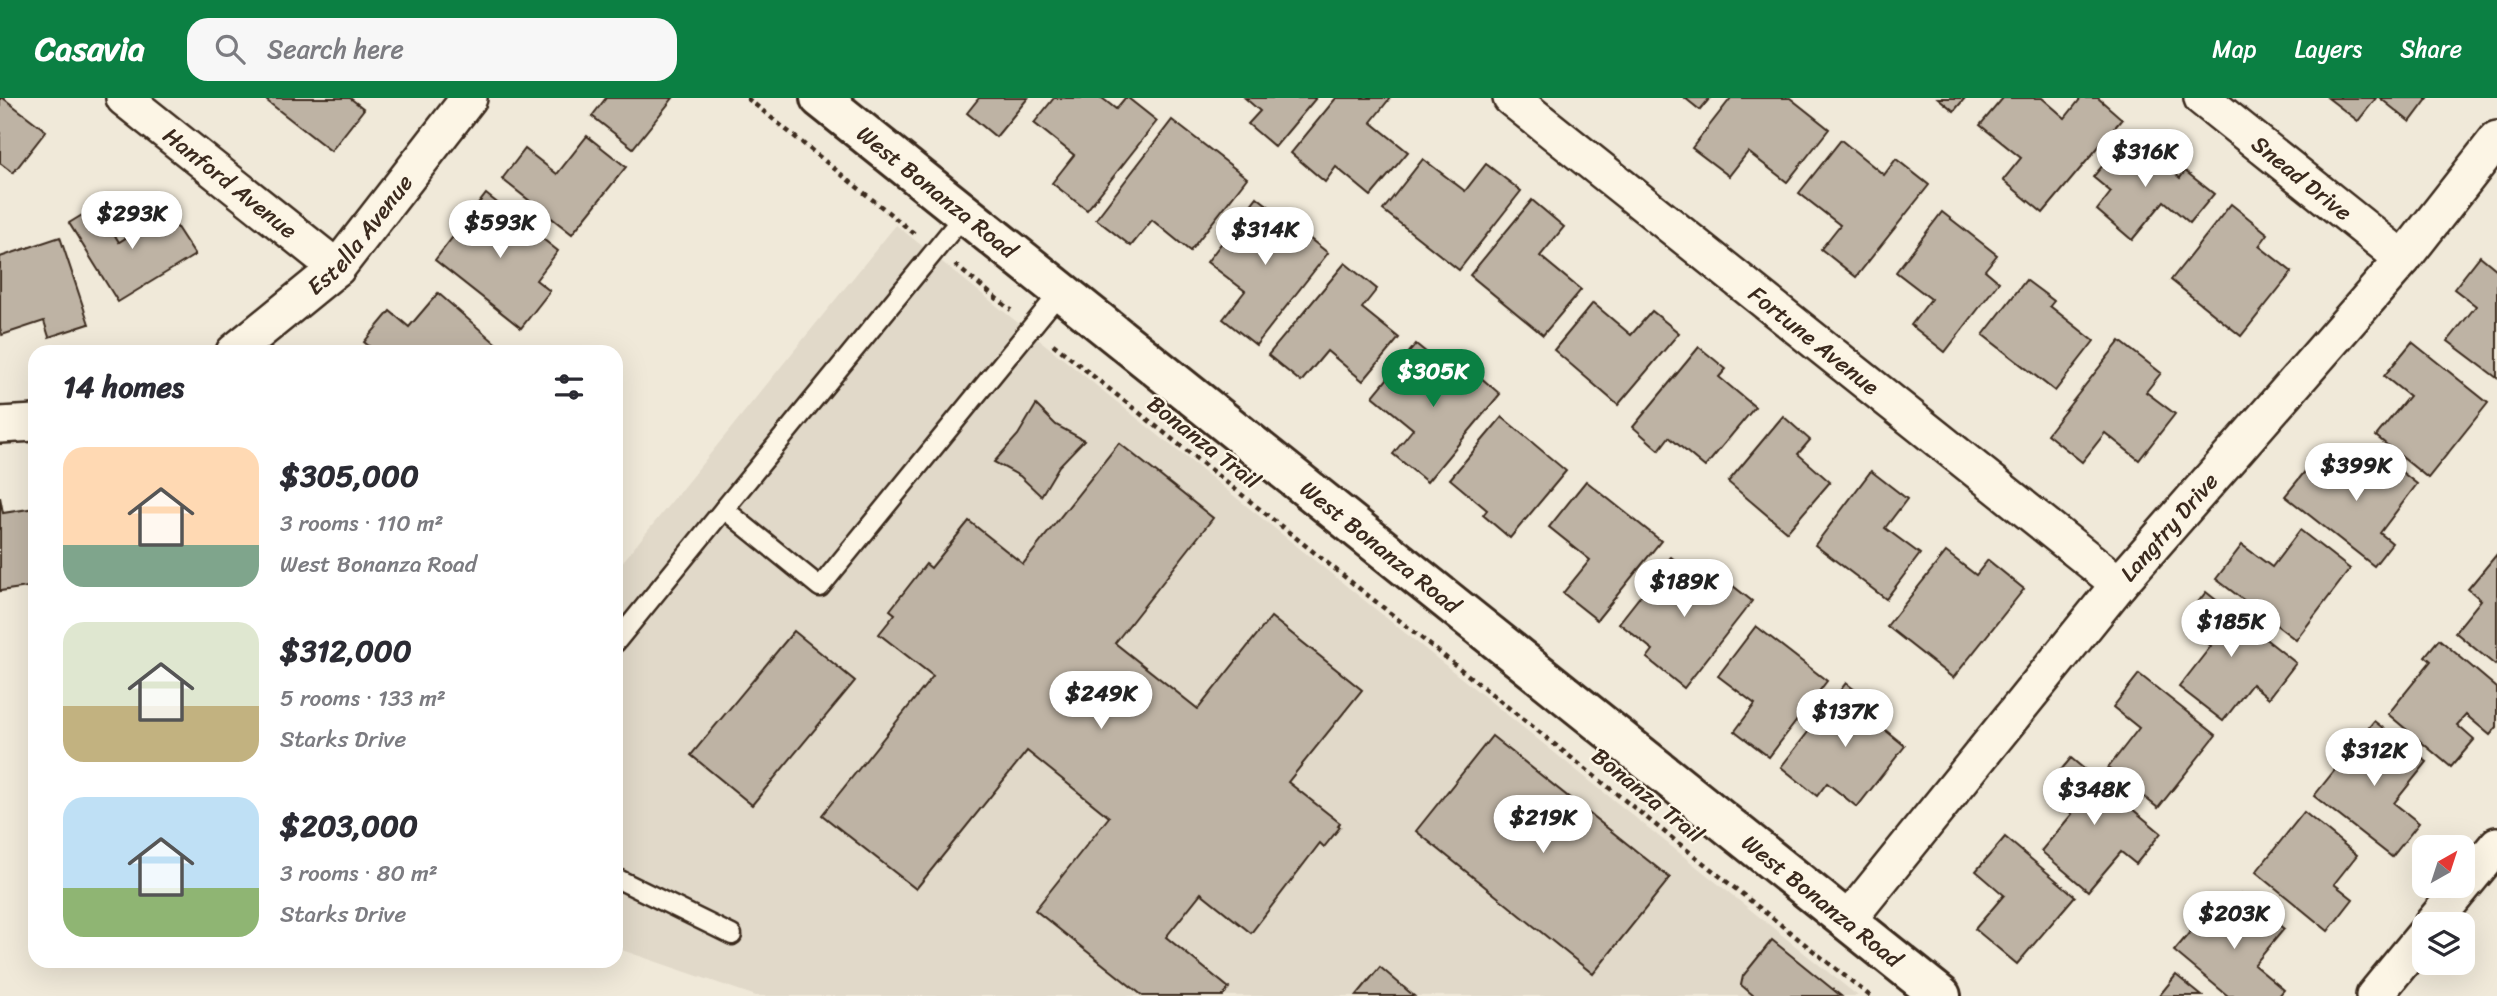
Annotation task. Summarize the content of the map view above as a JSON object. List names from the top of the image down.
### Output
{
  "streets": {
    "street": [
      "Snead Drive",
      "Hanford Avenue",
      "West Bonanza Road",
      "Estella Avenue",
      "Fortune Avenue",
      "Langtry Drive"
    ],
    "path": ["Bonanza Trail"]
  },
  "crossings": [
    ["Snead Drive", "Langtry Drive"],
    ["Hanford Avenue", "Estella Avenue"],
    ["West Bonanza Road", "Langtry Drive"],
    ["Fortune Avenue", "Langtry Drive"]
  ],
  "north": "top right",
  "page": {
    "header": "Casavia",
    "search": "Search here",
    "nav": ["Map", "Layers", "Share"],
    "price": [
      "$316K",
      "$293K",
      "$593K",
      "$314K",
      "$305K",
      "$399K",
      "$189K",
      "$185K",
      "$249K",
      "$137K",
      "$312K",
      "$348K",
      "$219K",
      "$203K"
    ],
    "heading": "14 homes",
    "list": [
      {
        "name": "$305,000",
        "note": "3 rooms · 110 m² · West Bonanza Road"
      },
      {
        "name": "$312,000",
        "note": "5 rooms · 133 m² · Starks Drive"
      },
      {
        "name": "$203,000",
        "note": "3 rooms · 80 m² · Starks Drive"
      }
    ]
  }
}
